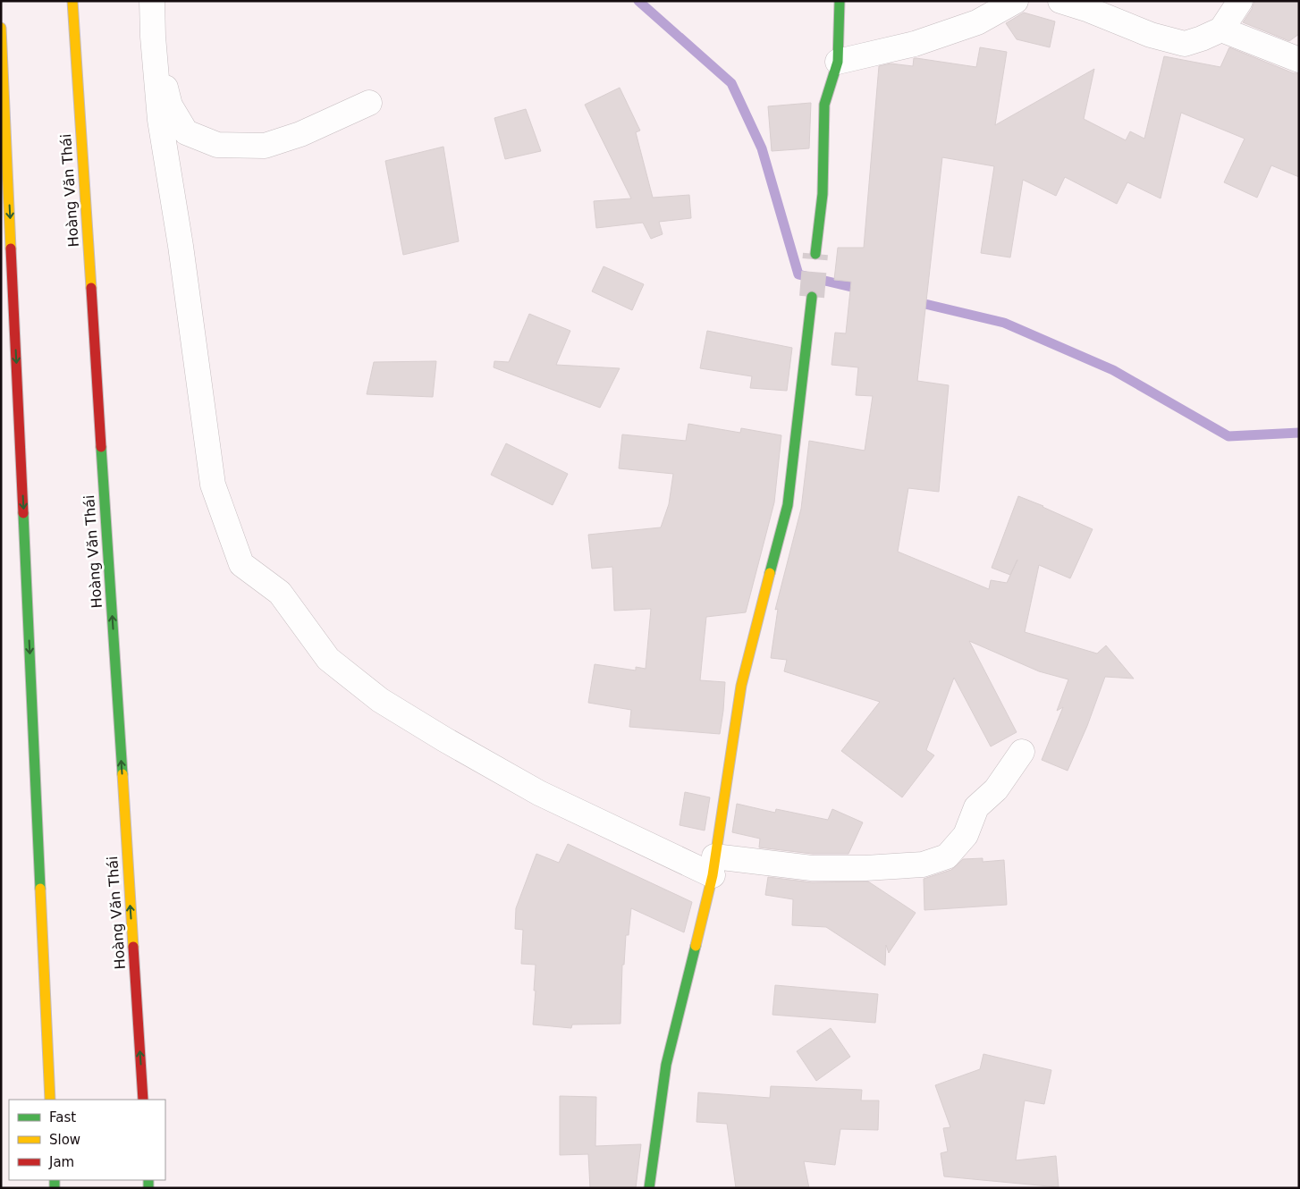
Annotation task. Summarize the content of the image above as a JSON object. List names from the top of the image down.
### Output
{
  "streets": {
    "main road": ["Hoàng Văn Thái"]
  },
  "legend": ["Fast", "Slow", "Jam"]
}
